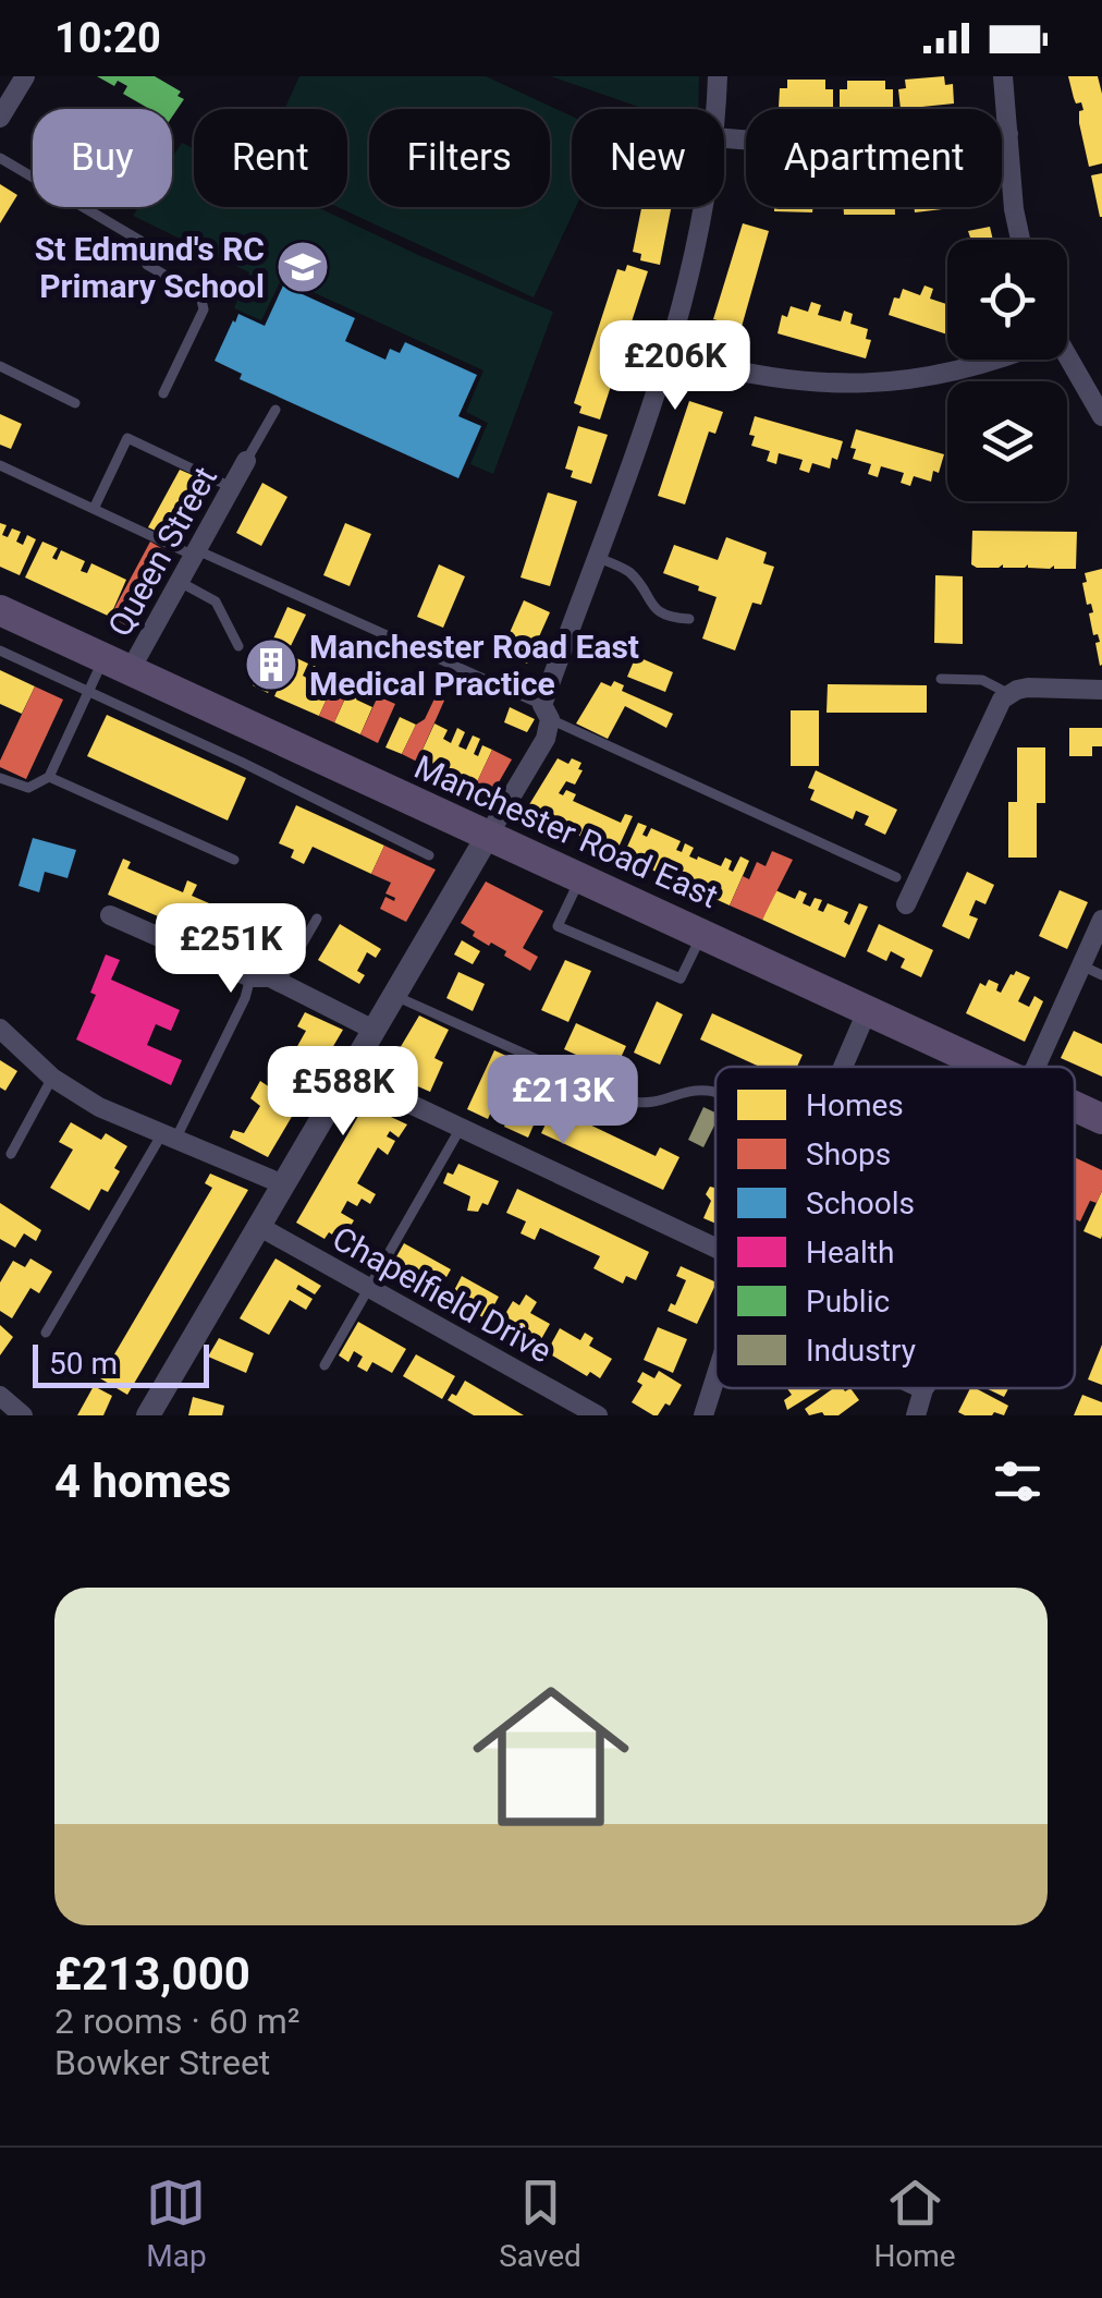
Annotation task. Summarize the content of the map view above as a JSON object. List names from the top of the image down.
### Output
{
  "streets": {
    "main road": ["Manchester Road East"],
    "street": ["Queen Street", "Chapelfield Drive"]
  },
  "crossings": [
    ["Queen Street", "Manchester Road East"]
  ],
  "places": {
    "school or university": ["St Edmund's RC Primary School"],
    "building": ["Manchester Road East Medical Practice"]
  },
  "legend": [
    "Homes",
    "Shops",
    "Schools",
    "Health",
    "Public",
    "Industry"
  ],
  "scale_bar": "50 m",
  "page": {
    "status": "10:20",
    "chip": [
      "Buy",
      "Rent",
      "Filters",
      "New",
      "Apartment"
    ],
    "price": [
      "£206K",
      "£251K",
      "£588K",
      "£213K"
    ],
    "scale": "50 m",
    "heading": "4 homes",
    "list": [
      {
        "name": "£213,000",
        "note": "2 rooms · 60 m² · Bowker Street"
      }
    ],
    "tabs": ["Map", "Saved", "Home"]
  }
}
